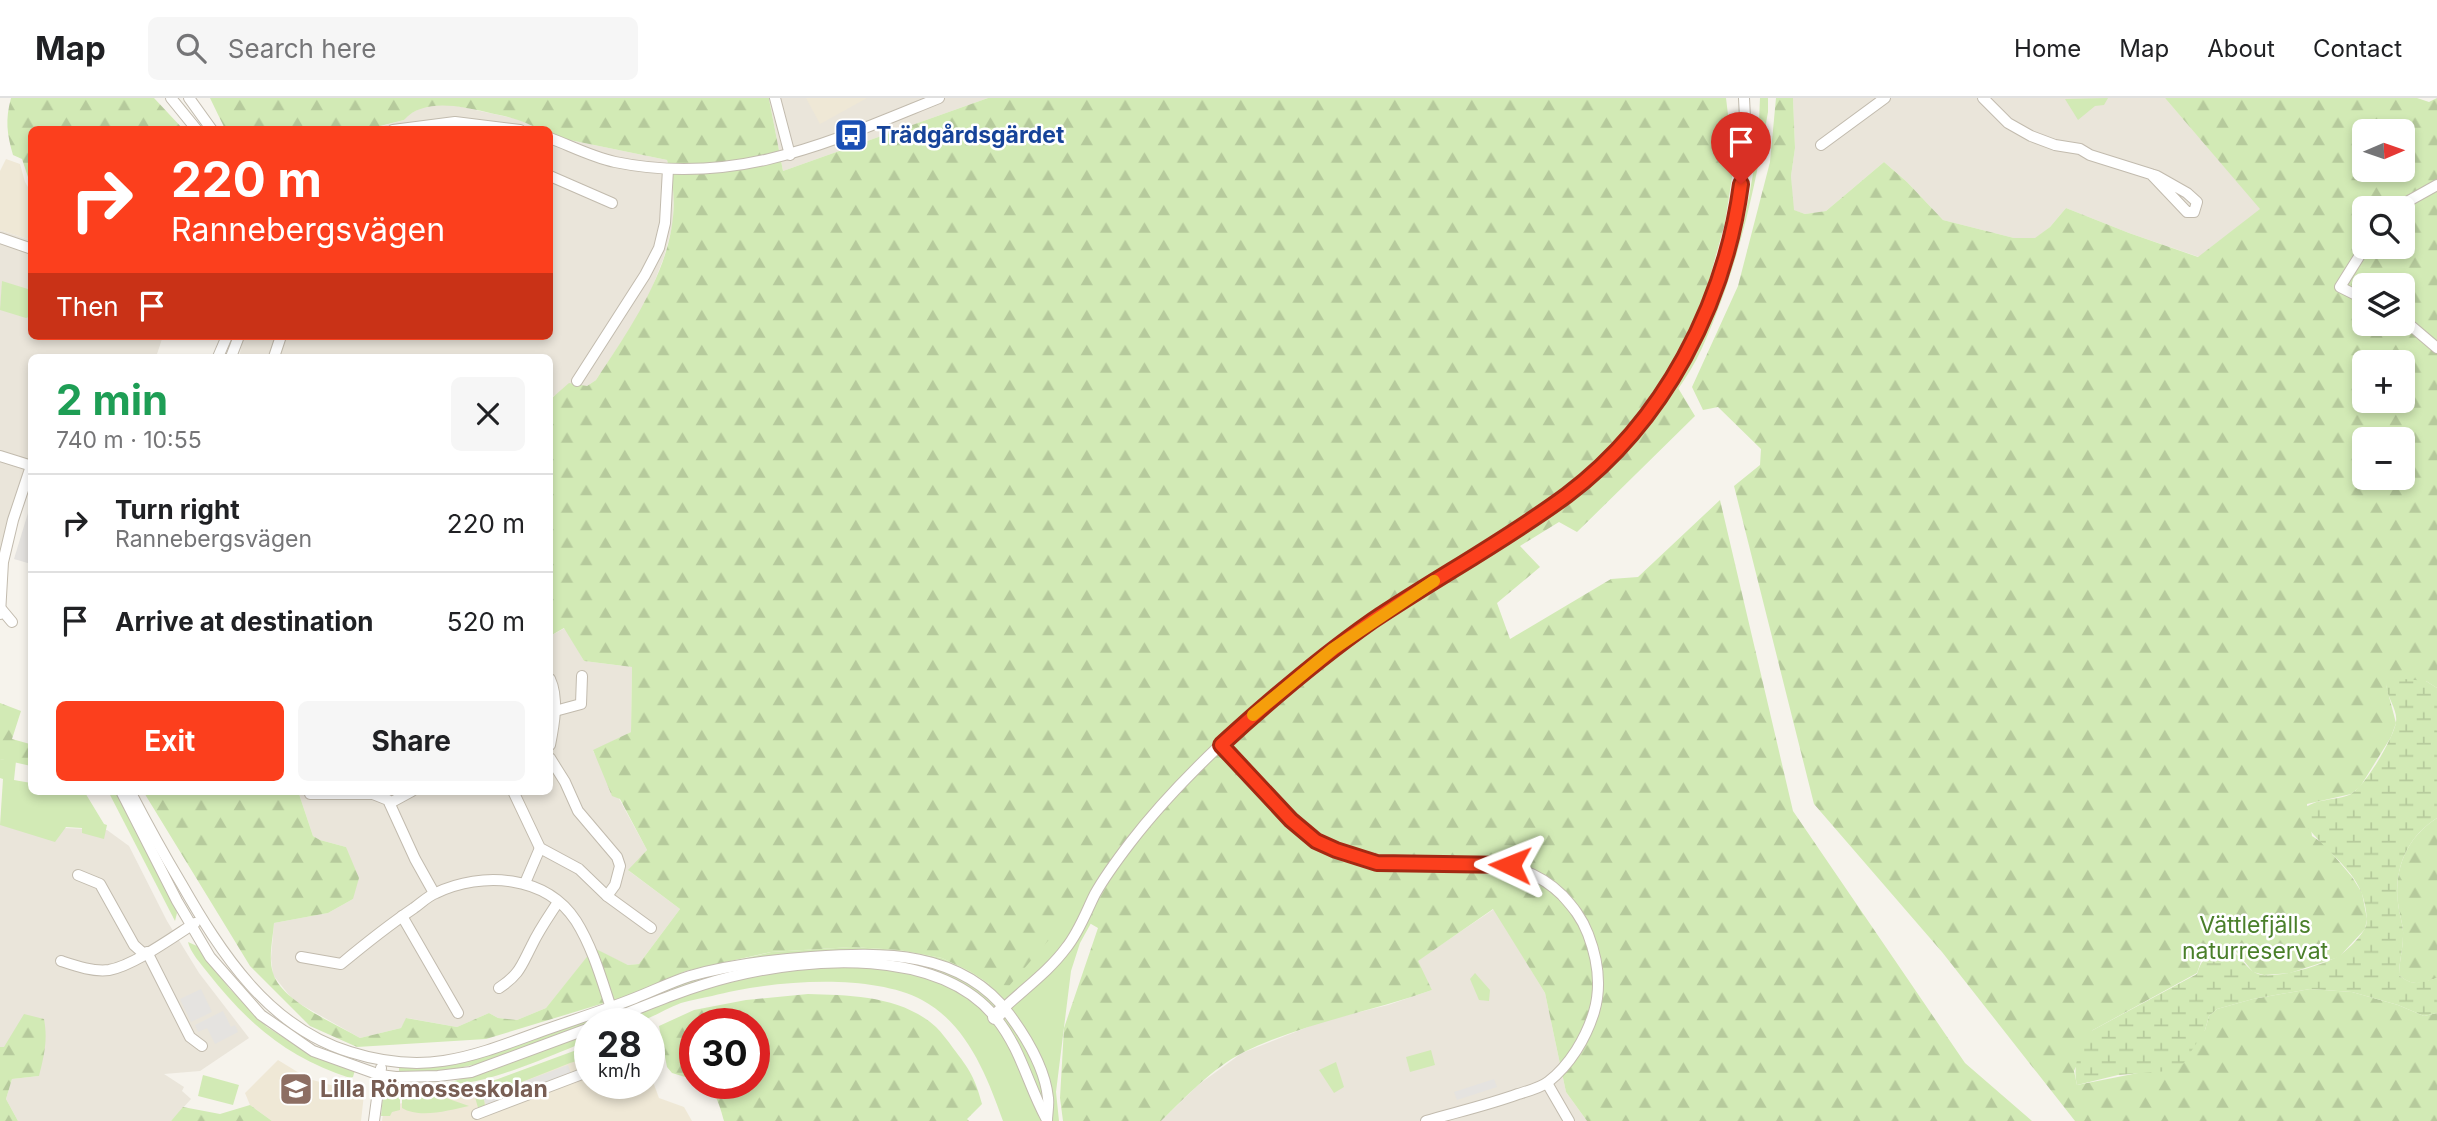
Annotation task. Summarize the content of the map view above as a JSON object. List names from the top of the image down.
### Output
{
  "parks": ["Vättlefjälls naturreservat"],
  "places": {
    "bus stop": ["Trädgårdsgärdet"],
    "school or university": ["Lilla Römosseskolan"]
  },
  "north": "right",
  "page": {
    "header": "Map",
    "search": "Search here",
    "nav": [
      "Home",
      "Map",
      "About",
      "Contact"
    ],
    "map_buttons": ["+", "−"],
    "turn": ["220 m", "Rannebergsvägen"],
    "then": "Then",
    "heading": ["2 min", "740 m · 10:55"],
    "list": [
      {
        "name": "Turn right",
        "note": "Rannebergsvägen",
        "value": "220 m"
      },
      {
        "name": "Arrive at destination",
        "value": "520 m"
      }
    ],
    "buttons": ["Exit", "Share"],
    "speed": "28 km/h",
    "limit": "30"
  }
}
